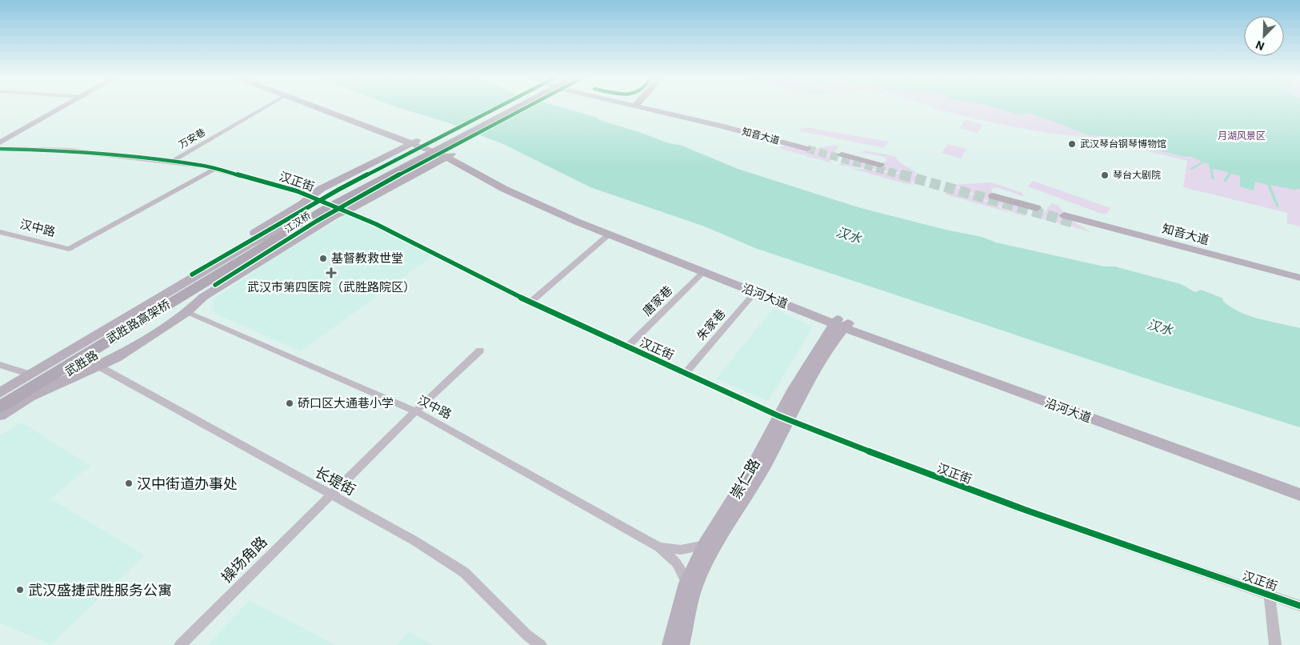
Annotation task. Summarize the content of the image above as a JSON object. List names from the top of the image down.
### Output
{
  "streets": {
    "main road": [
      "知音大道",
      "江汉桥",
      "沿河大道",
      "武胜路高架桥",
      "武胜路",
      "崇仁路"
    ],
    "street": [
      "万安巷",
      "汉正街",
      "汉中路",
      "唐家巷",
      "朱家巷",
      "长堤街",
      "操场角路"
    ]
  },
  "crossings": [
    ["万安巷", "汉正街"],
    ["汉正街", "汉中路"],
    ["汉正街", "唐家巷"],
    ["汉正街", "朱家巷"],
    ["汉正街", "崇仁路"],
    ["江汉桥", "武胜路"],
    ["汉中路", "崇仁路"],
    ["汉中路", "操场角路"],
    ["沿河大道", "唐家巷"],
    ["沿河大道", "朱家巷"],
    ["沿河大道", "崇仁路"],
    ["长堤街", "操场角路"]
  ],
  "water": ["汉水"],
  "parks": ["月湖风景区"],
  "places": {
    "other": [
      "武汉琴台钢琴博物馆",
      "琴台大剧院",
      "基督教救世堂",
      "硚口区大通巷小学",
      "汉中街道办事处",
      "武汉盛捷武胜服务公寓"
    ],
    "health": ["武汉市第四医院（武胜路院区）"]
  },
  "north": "bottom left"
}
